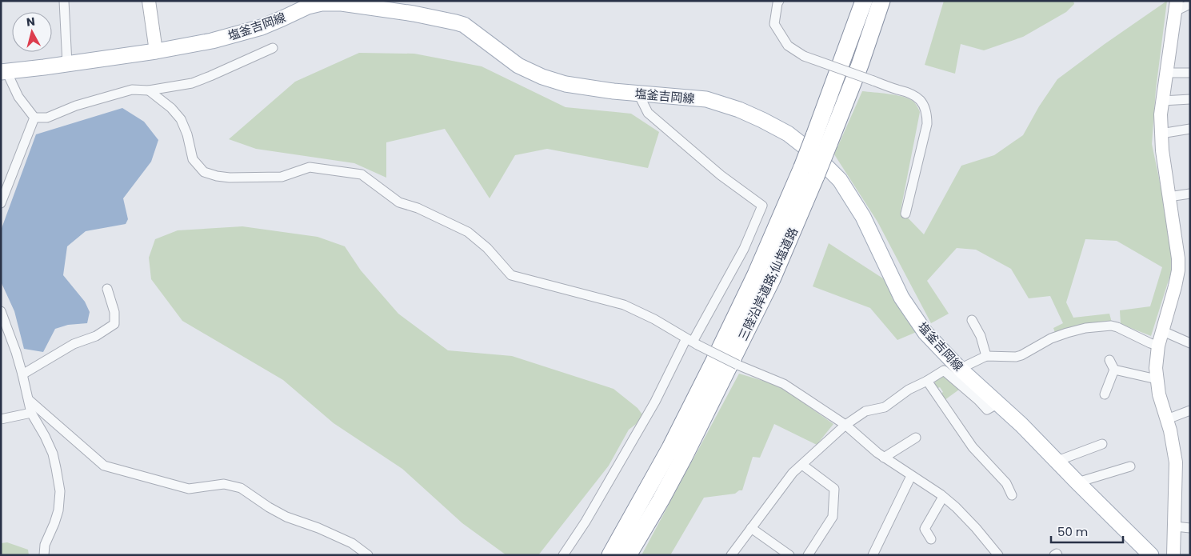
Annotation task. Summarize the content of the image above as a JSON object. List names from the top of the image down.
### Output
{
  "streets": {
    "highway": ["三陸沿岸道路;仙塩道路"],
    "main road": ["塩釜吉岡線"]
  },
  "scale_bar": "50 m",
  "north": "top"
}
